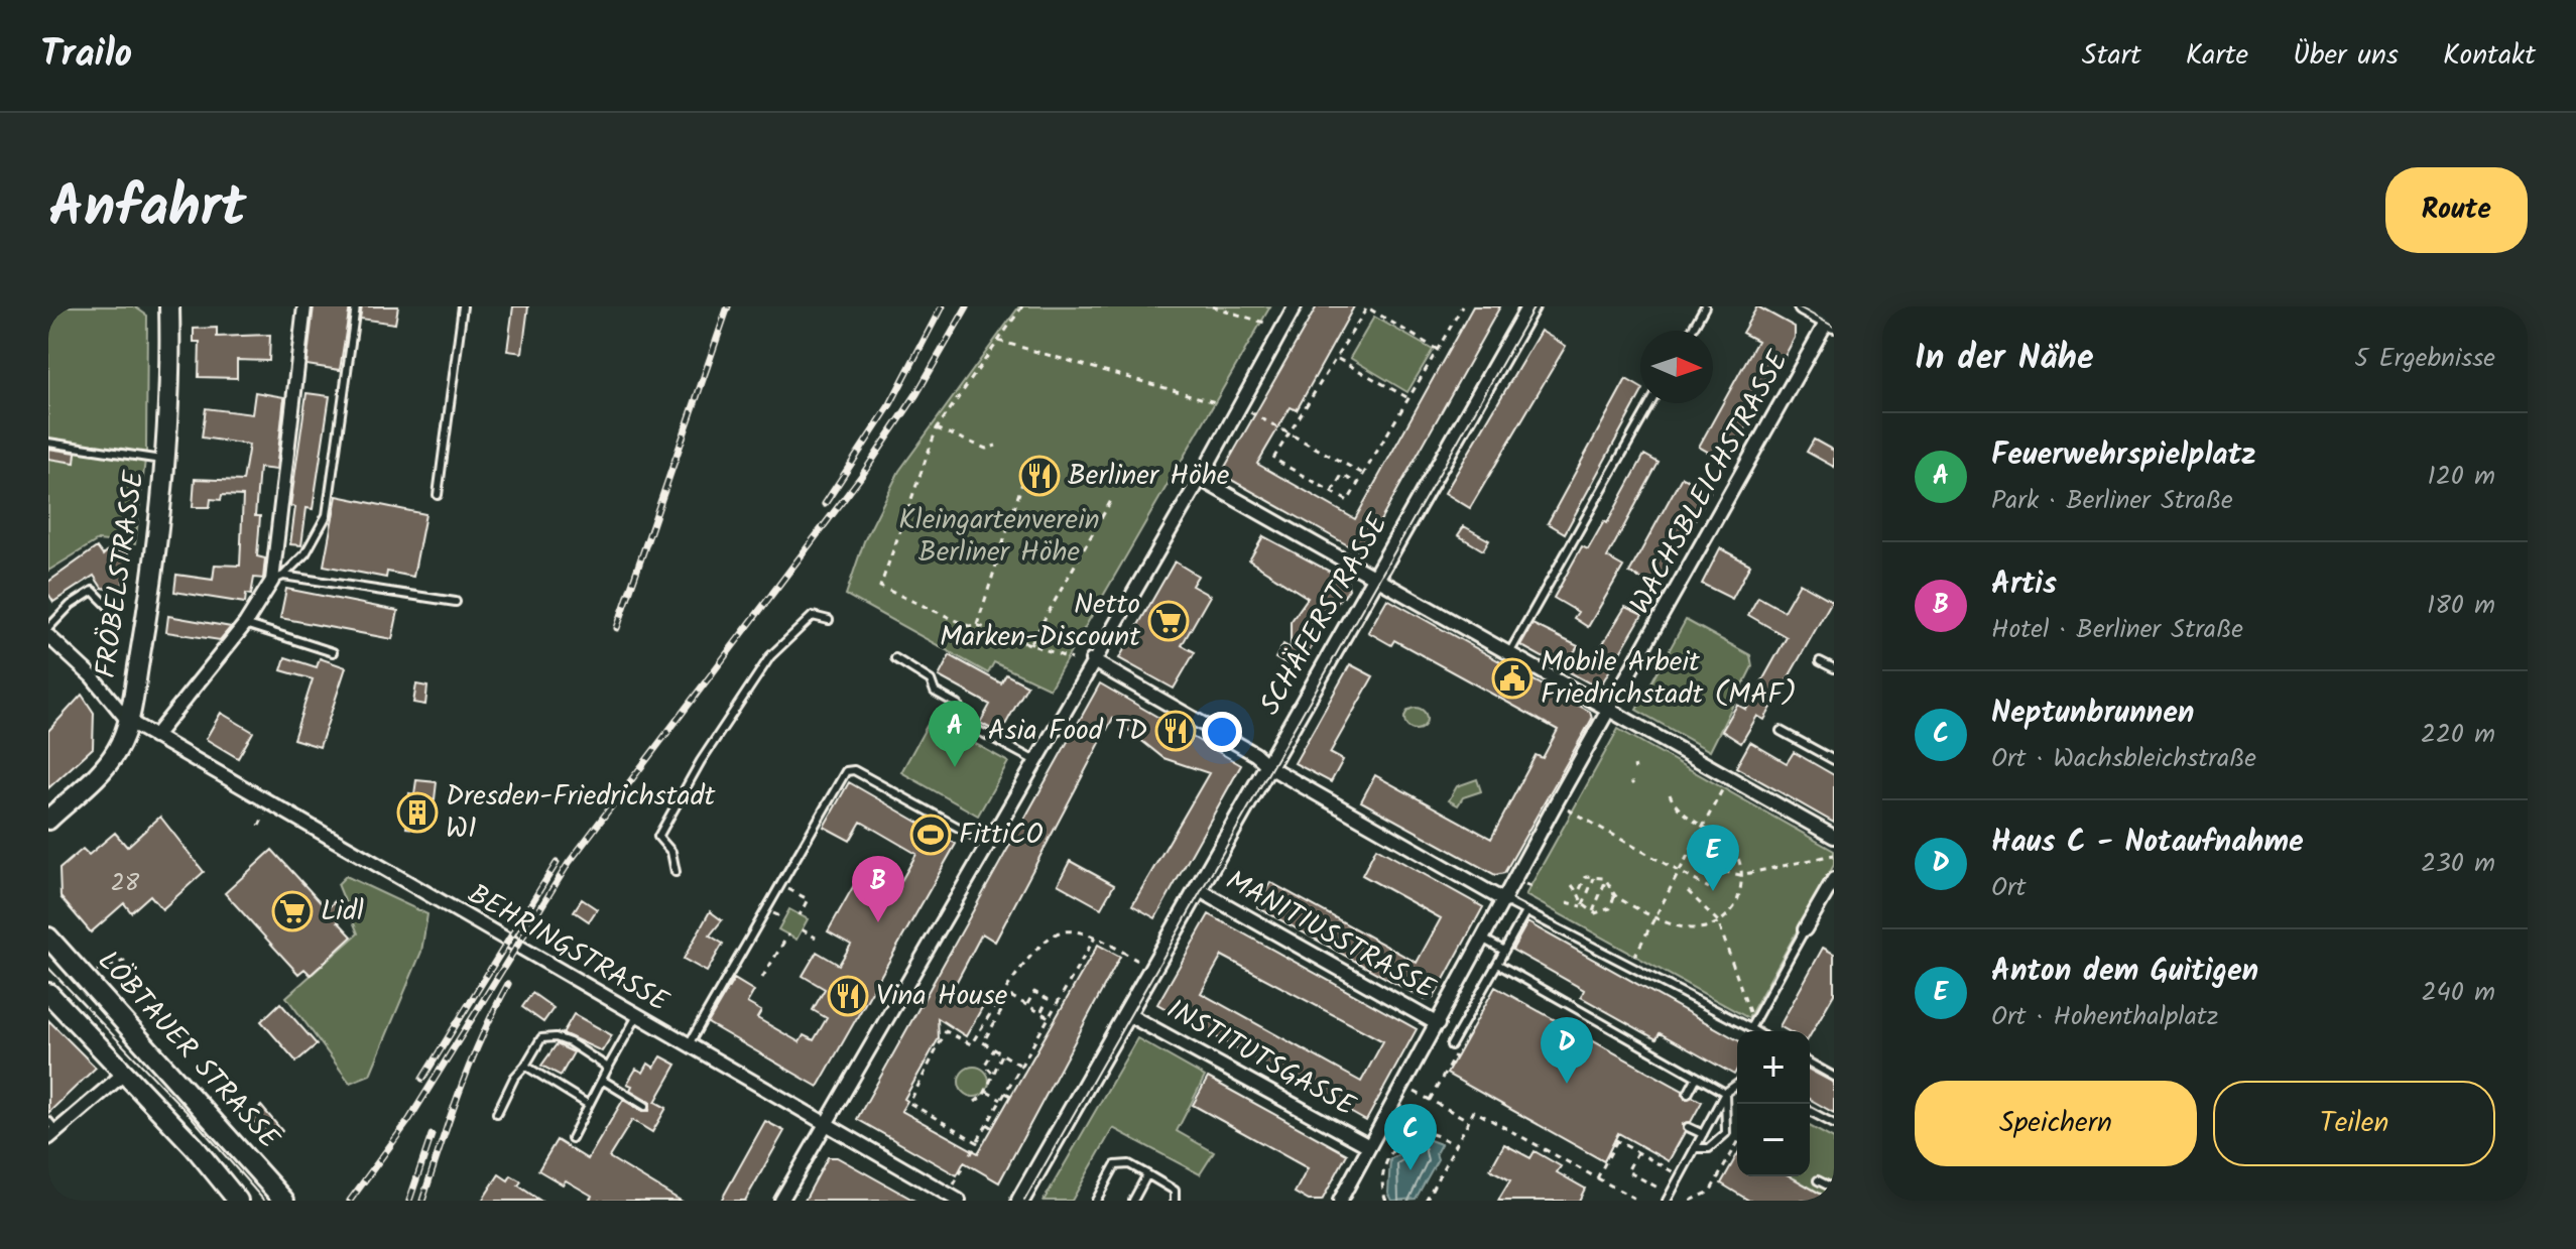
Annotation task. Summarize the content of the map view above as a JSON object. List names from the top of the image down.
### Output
{
  "streets": {
    "main road": ["FRÖBELSTRASSE", "LÖBTAUER STRASSE"],
    "street": [
      "WACHSBLEICHSTRASSE",
      "SCHÄFERSTRASSE",
      "MANITIUSSTRASSE",
      "BEHRINGSTRASSE",
      "INSTITUTSGASSE"
    ]
  },
  "crossings": [
    ["FRÖBELSTRASSE", "BEHRINGSTRASSE"],
    ["SCHÄFERSTRASSE", "MANITIUSSTRASSE"],
    ["SCHÄFERSTRASSE", "INSTITUTSGASSE"]
  ],
  "parks": ["Kleingartenverein Berliner Höhe"],
  "places": {
    "restaurant": ["Berliner Höhe", "Asia Food TD", "Vina House"],
    "supermarket": ["Netto Marken-Discount", "Lidl"],
    "public building": ["Mobile Arbeit Friedrichstadt (MAF)"],
    "building": ["Dresden-Friedrichstadt W1"],
    "sports": ["FittiCO"]
  },
  "house_numbers": ["28"],
  "north": "right",
  "page": {
    "header": "Trailo",
    "nav": [
      "Start",
      "Karte",
      "Über uns",
      "Kontakt"
    ],
    "title": "Anfahrt",
    "buttons": [
      "Route",
      ["Speichern", "Teilen"]
    ],
    "heading": ["In der Nähe", "5 Ergebnisse"],
    "list": [
      {
        "mark": "A",
        "name": "Feuerwehrspielplatz",
        "note": "Park · Berliner Straße",
        "value": "120 m"
      },
      {
        "mark": "B",
        "name": "Artis",
        "note": "Hotel · Berliner Straße",
        "value": "180 m"
      },
      {
        "mark": "C",
        "name": "Neptunbrunnen",
        "note": "Ort · Wachsbleichstraße",
        "value": "220 m"
      },
      {
        "mark": "D",
        "name": "Haus C - Notaufnahme",
        "note": "Ort",
        "value": "230 m"
      },
      {
        "mark": "E",
        "name": "Anton dem Guitigen",
        "note": "Ort · Hohenthalplatz",
        "value": "240 m"
      }
    ],
    "pins": [
      "A",
      "E",
      "B",
      "D",
      "C"
    ],
    "map_buttons": ["+", "−"]
  }
}
